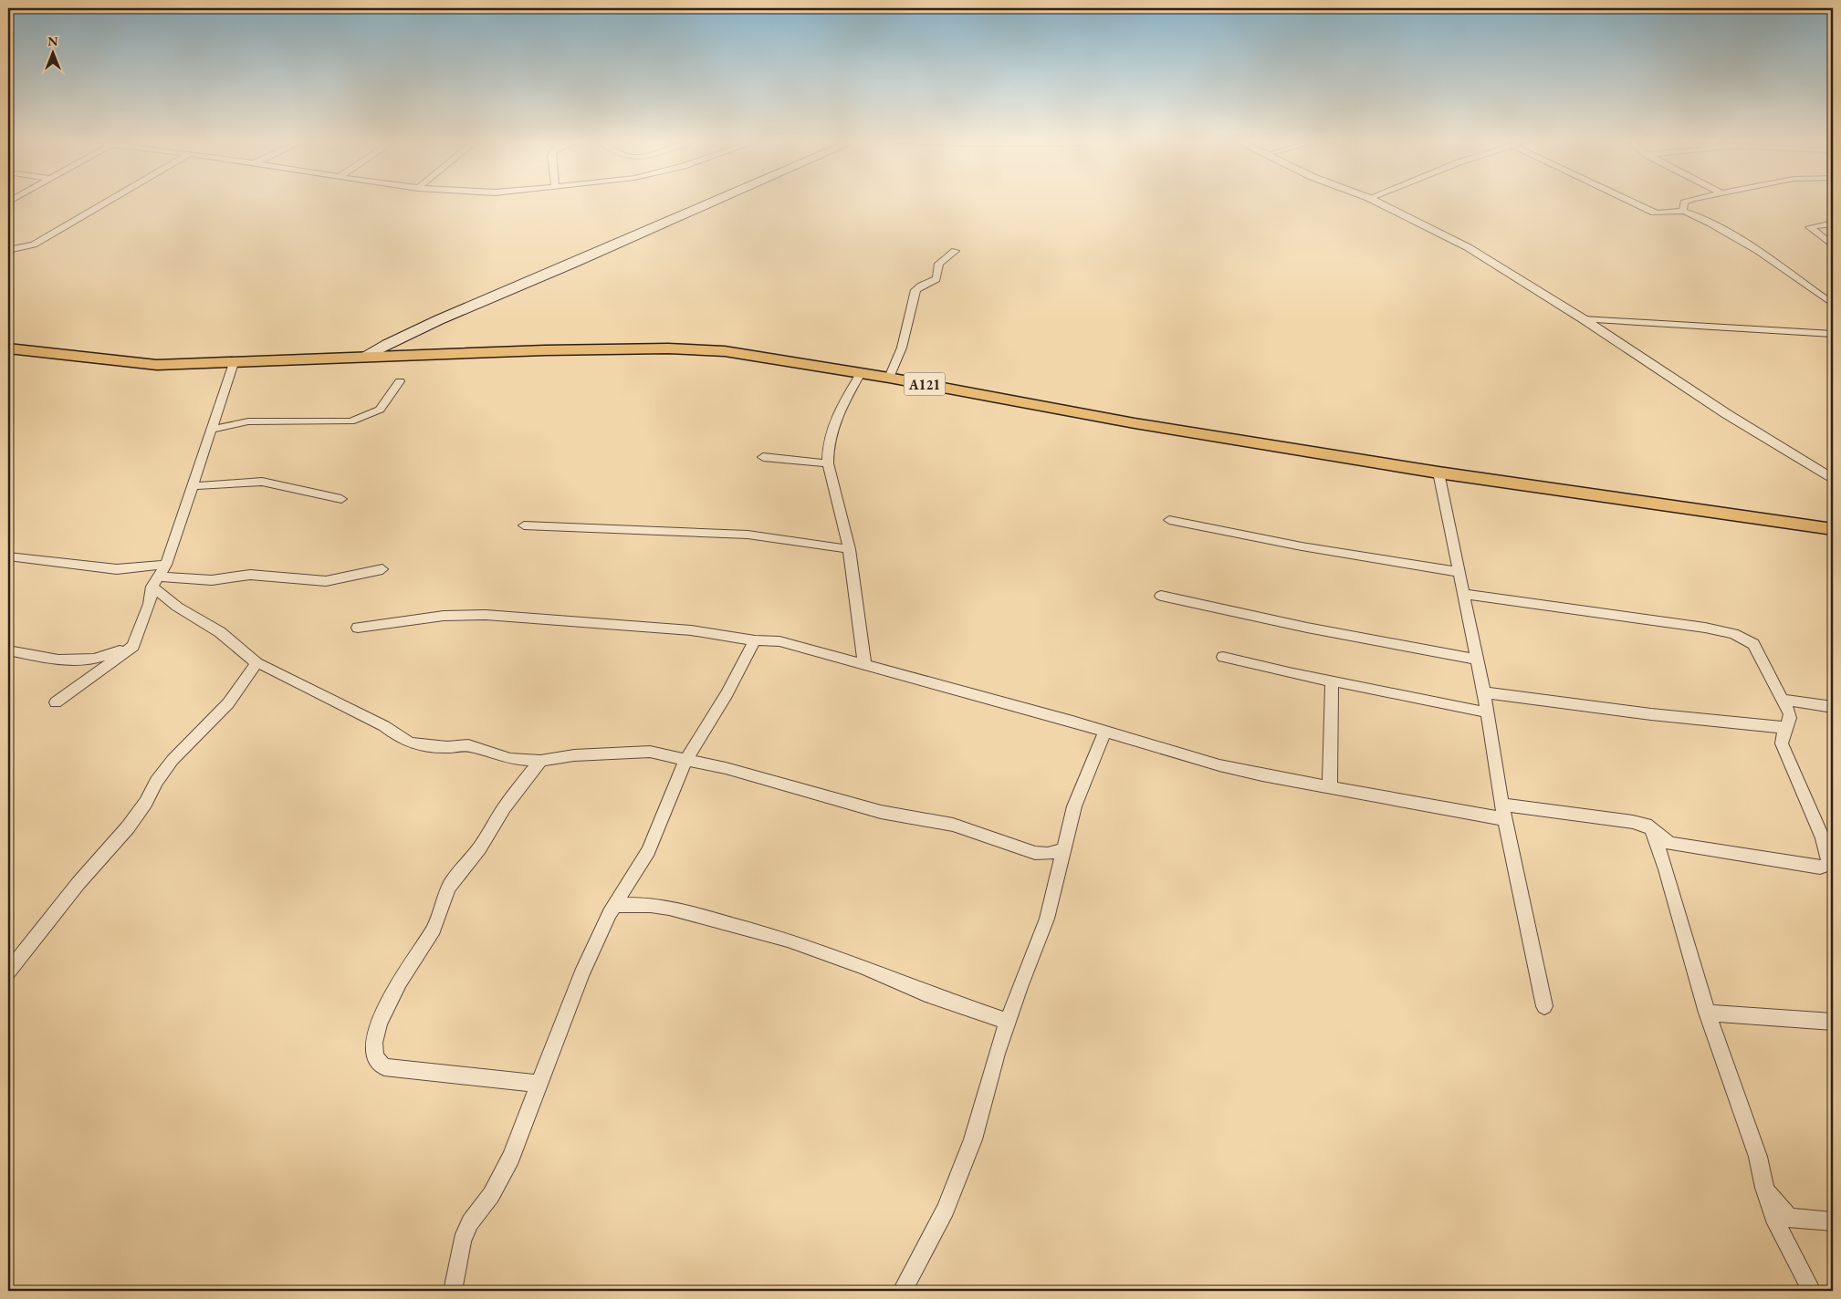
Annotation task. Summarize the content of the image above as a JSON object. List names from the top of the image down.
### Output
{
  "streets": {
    "main road": ["A121"]
  },
  "north": "top"
}
